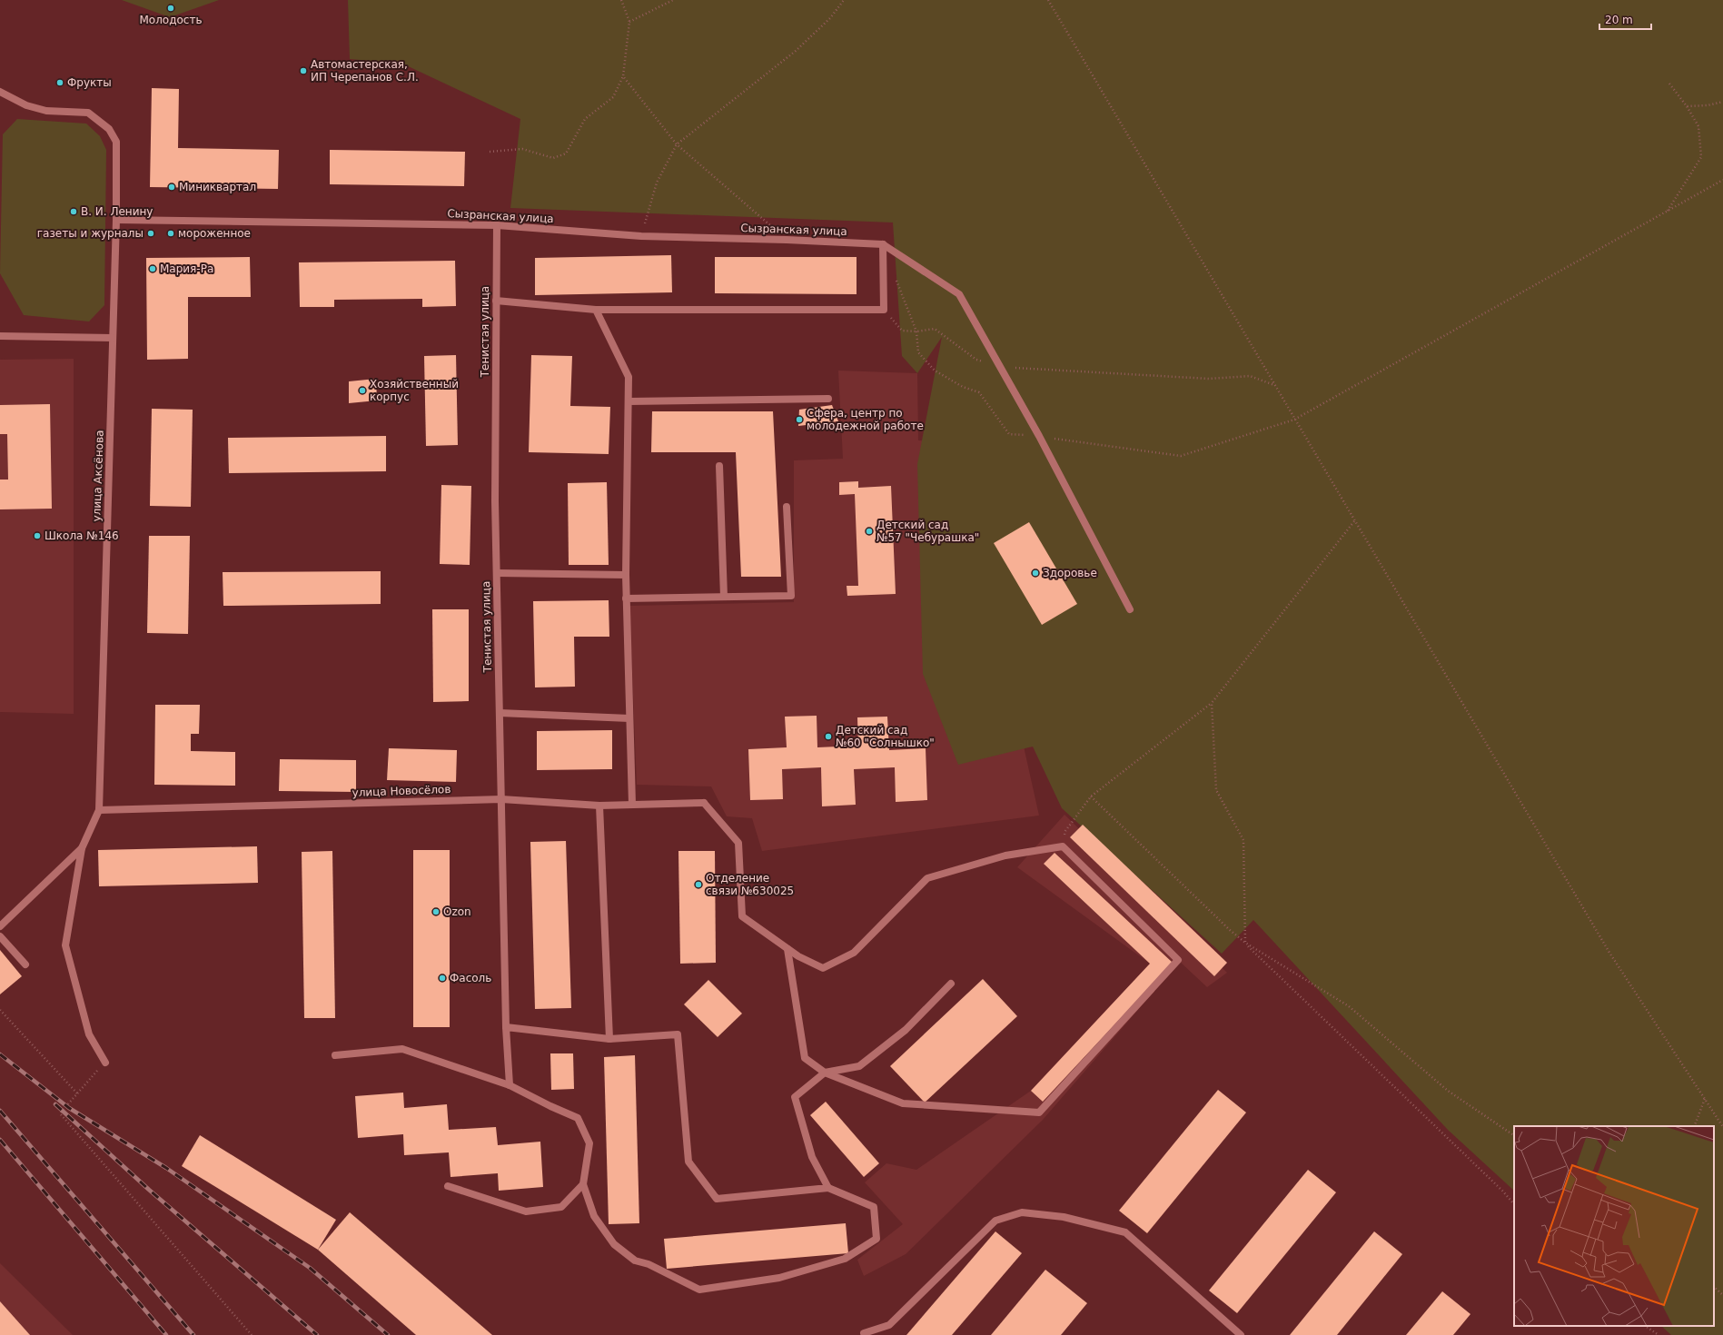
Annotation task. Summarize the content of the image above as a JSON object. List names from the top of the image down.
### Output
{
  "streets": {
    "street": [
      "Сызранская улица",
      "Тенистая улица",
      "улица Аксёнова",
      "улица Новосёлов"
    ]
  },
  "crossings": [
    ["Сызранская улица", "Тенистая улица"],
    ["Сызранская улица", "улица Аксёнова"],
    ["Тенистая улица", "улица Новосёлов"],
    ["улица Аксёнова", "улица Новосёлов"]
  ],
  "places": [
    "Молодость",
    "Автомастерская, ИП Черепанов С.Л.",
    "Фрукты",
    "Миниквартал",
    "В. И. Ленину",
    "газеты и журналы",
    "мороженное",
    "Мария-Ра",
    "Хозяйственный корпус",
    "Сфера, центр по молодежной работе",
    "Детский сад №57 \"Чебурашка\"",
    "Школа №146",
    "Здоровье",
    "Детский сад №60 \"Солнышко\"",
    "Отделение связи №630025",
    "Ozon",
    "Фасоль"
  ],
  "scale_bar": "20 m"
}
